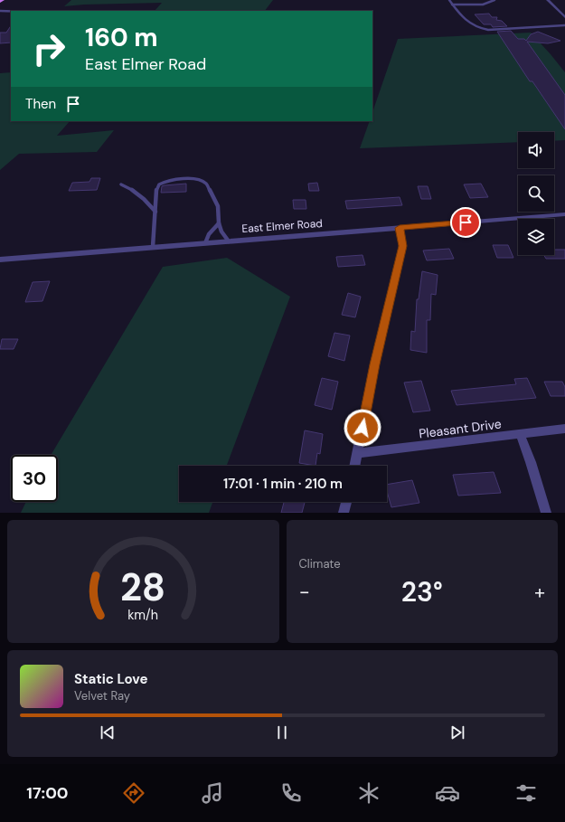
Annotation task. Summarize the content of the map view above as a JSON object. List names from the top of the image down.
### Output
{
  "streets": {
    "street": ["East Elmer Road", "Pleasant Drive"]
  },
  "page": {
    "turn": ["160 m", "East Elmer Road"],
    "then": "Then",
    "limit": "30",
    "trip": "17:01 · 1 min · 210 m",
    "tile": "Climate",
    "heat": ["−", "23°", "+"],
    "song": ["Static Love", "Velvet Ray"],
    "tabs": "17:00",
    "gauge": ["28", "km/h"]
  }
}
